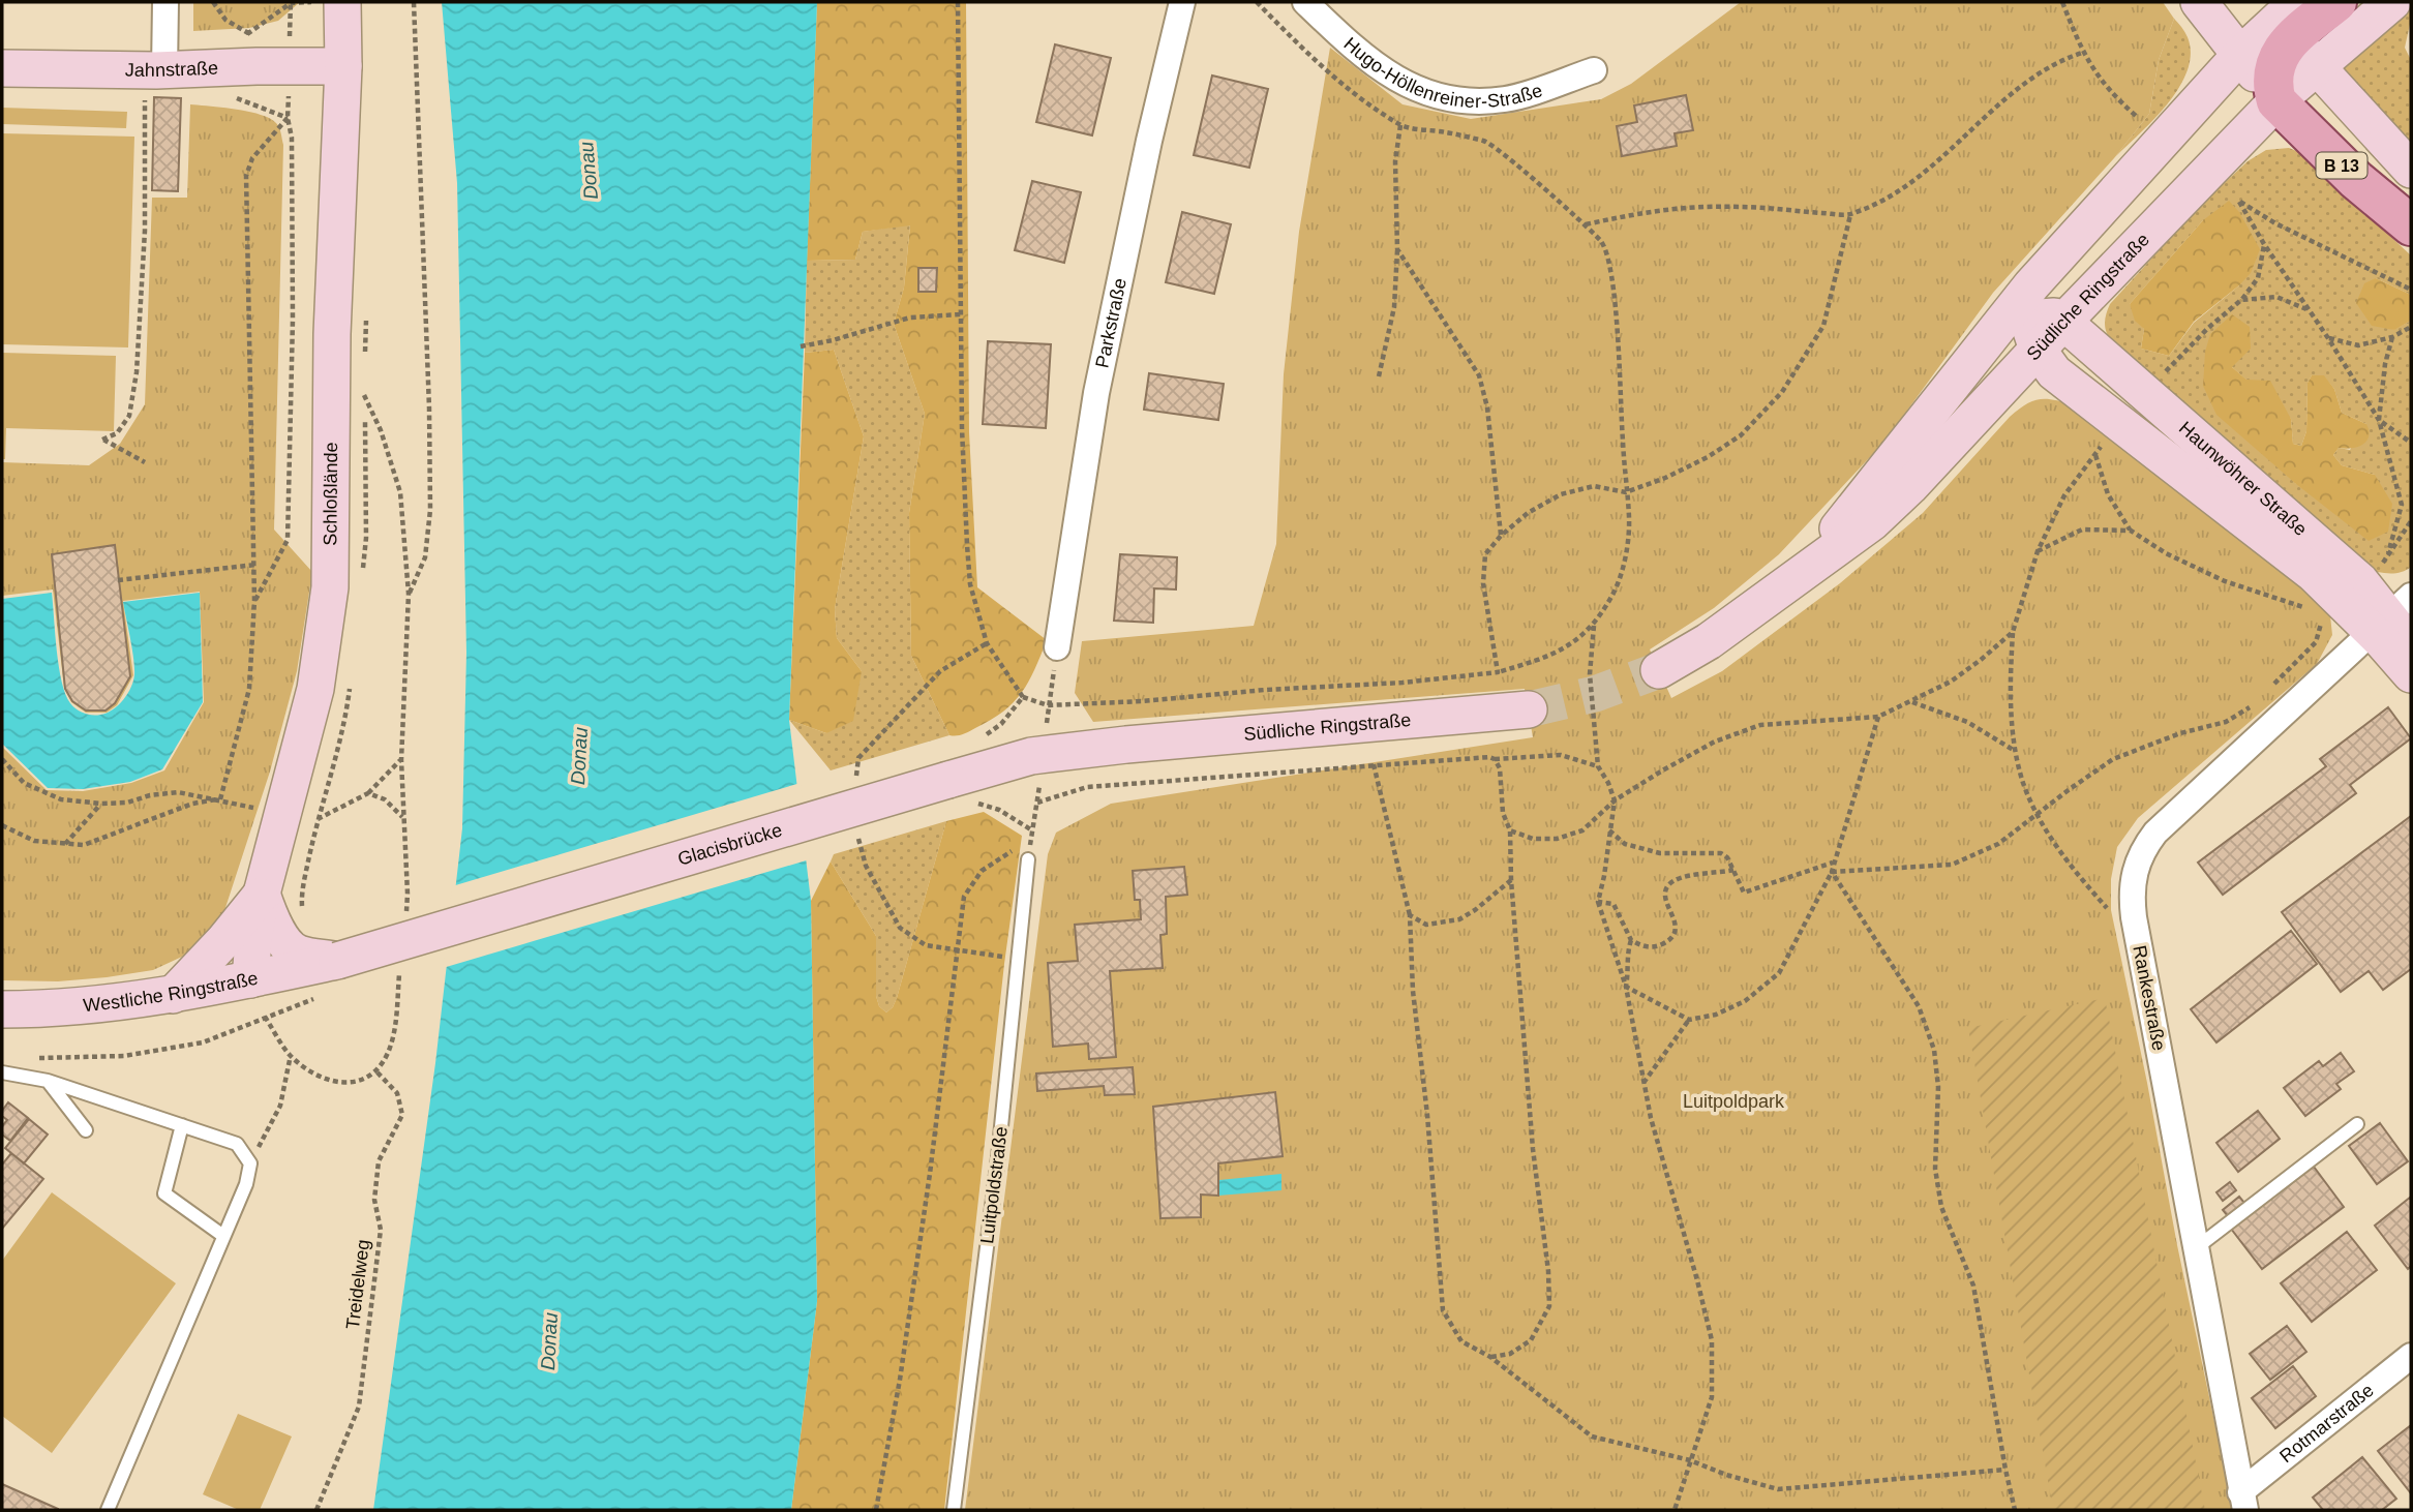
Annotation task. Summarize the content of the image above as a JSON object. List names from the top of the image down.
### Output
{
  "streets": {
    "main road": [
      "Jahnstraße",
      "B 13",
      "Südliche Ringstraße",
      "Haunwöhrer Straße",
      "Schloßlände",
      "Glacisbrücke",
      "Westliche Ringstraße"
    ],
    "street": [
      "Hugo-Höllenreiner-Straße",
      "Parkstraße",
      "Rankestraße",
      "Rotmarstraße"
    ],
    "lane": ["Luitpoldstraße"],
    "path": ["Treidelweg"]
  },
  "crossings": [
    ["Jahnstraße", "Schloßlände"],
    ["B 13", "Südliche Ringstraße"],
    ["Südliche Ringstraße", "Haunwöhrer Straße"],
    ["Südliche Ringstraße", "Glacisbrücke"],
    ["Haunwöhrer Straße", "Rankestraße"],
    ["Schloßlände", "Westliche Ringstraße"],
    ["Glacisbrücke", "Westliche Ringstraße"],
    ["Rankestraße", "Rotmarstraße"]
  ],
  "water": ["Donau"],
  "parks": ["Luitpoldpark"]
}
